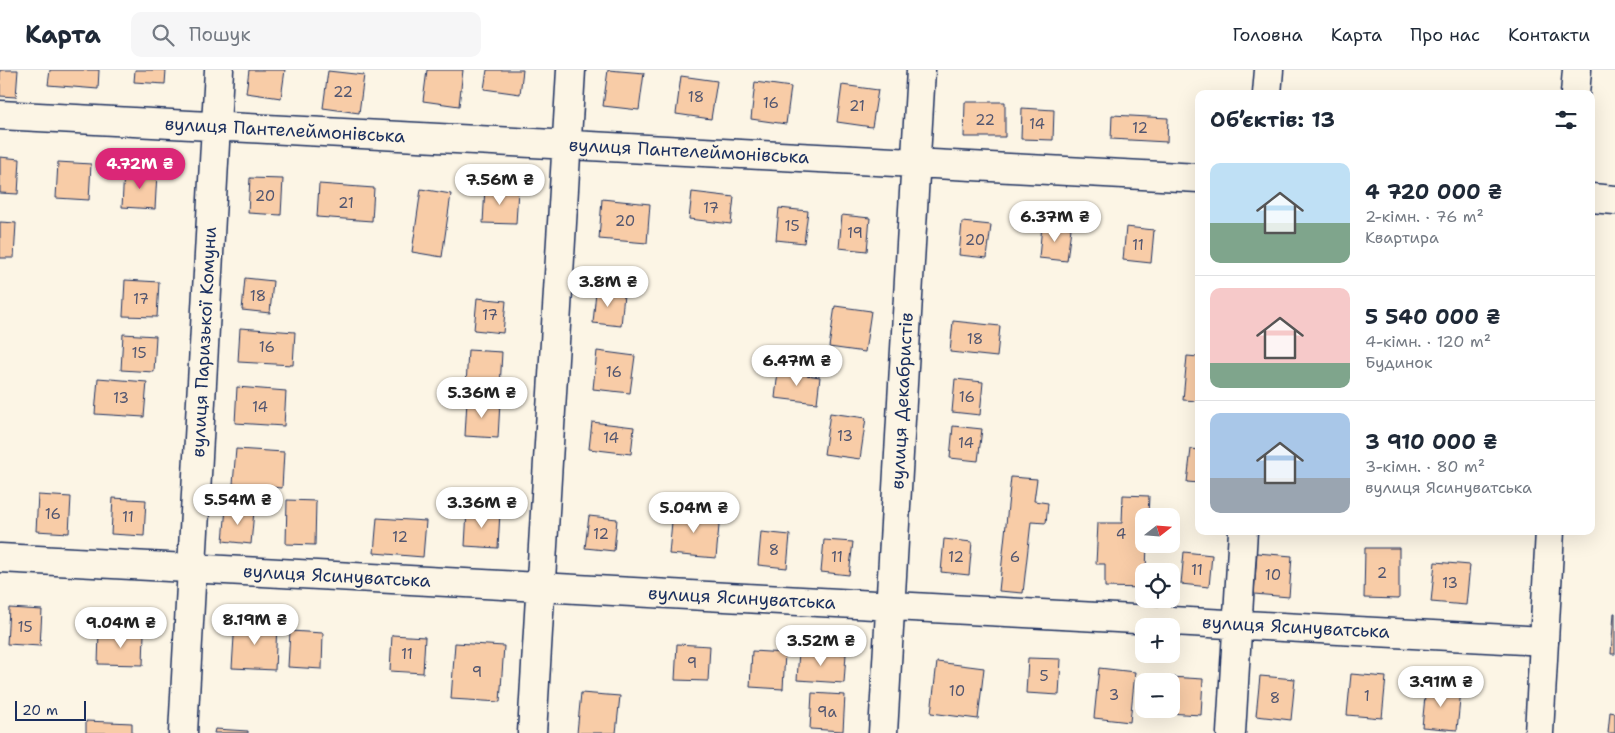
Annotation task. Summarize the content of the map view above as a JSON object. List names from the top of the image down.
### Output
{
  "streets": {
    "street": [
      "вулиця Пантелеймонівська",
      "вулиця Паризької Комуни",
      "вулиця Декабристів",
      "вулиця Ясинуватська"
    ]
  },
  "crossings": [
    ["вулиця Пантелеймонівська", "вулиця Паризької Комуни"],
    ["вулиця Пантелеймонівська", "вулиця Декабристів"],
    ["вулиця Паризької Комуни", "вулиця Ясинуватська"],
    ["вулиця Декабристів", "вулиця Ясинуватська"]
  ],
  "house_numbers": [
    "22",
    "18",
    "16",
    "21",
    "22",
    "14",
    "12",
    "20",
    "21",
    "17",
    "20",
    "15",
    "19",
    "20",
    "11",
    "18",
    "17",
    "17",
    "18",
    "16",
    "15",
    "16",
    "16",
    "13",
    "14",
    "13",
    "14",
    "14",
    "16",
    "11",
    "12",
    "4",
    "12",
    "8",
    "11",
    "12",
    "6",
    "11",
    "2",
    "10",
    "13",
    "15",
    "11",
    "9",
    "9",
    "5",
    "10",
    "3",
    "1",
    "8",
    "9а"
  ],
  "scale_bar": "20 m",
  "north": "right",
  "page": {
    "header": "Карта",
    "search": "Пошук",
    "nav": [
      "Головна",
      "Карта",
      "Про нас",
      "Контакти"
    ],
    "heading": "Об’єктів: 13",
    "price": [
      "4.72M ₴",
      "7.56M ₴",
      "6.37M ₴",
      "3.8M ₴",
      "6.47M ₴",
      "5.36M ₴",
      "5.54M ₴",
      "3.36M ₴",
      "5.04M ₴",
      "8.19M ₴",
      "9.04M ₴",
      "3.52M ₴",
      "3.91M ₴"
    ],
    "list": [
      {
        "name": "4 720 000 ₴",
        "note": "2-кімн. · 76 m² · Квартира"
      },
      {
        "name": "5 540 000 ₴",
        "note": "4-кімн. · 120 m² · Будинок"
      },
      {
        "name": "3 910 000 ₴",
        "note": "3-кімн. · 80 m² · вулиця Ясинуватська"
      }
    ],
    "map_buttons": ["+", "−"],
    "scale": "20 m"
  }
}
